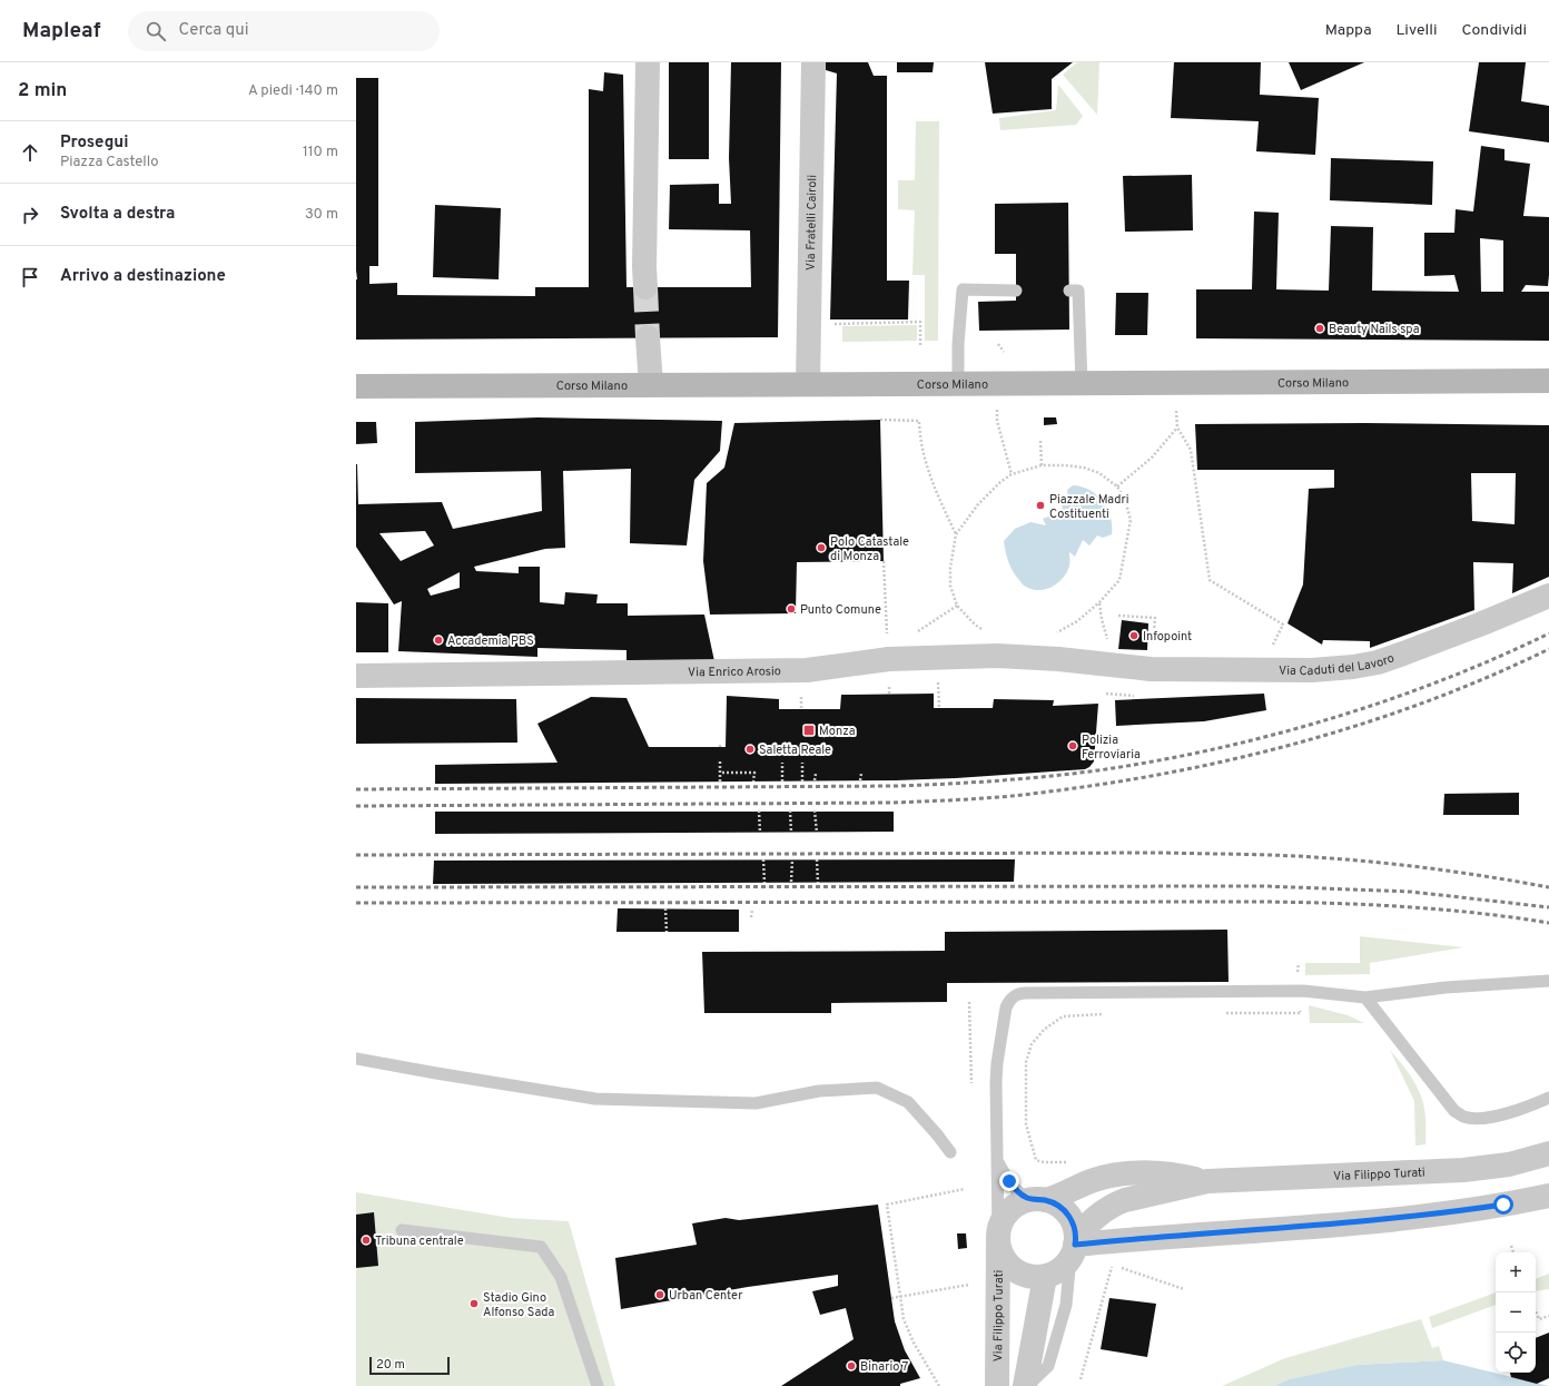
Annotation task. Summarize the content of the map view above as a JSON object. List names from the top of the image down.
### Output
{
  "streets": {
    "main road": ["Corso Milano"],
    "street": [
      "Via Fratelli Cairoli",
      "Via Caduti del Lavoro",
      "Via Enrico Arosio",
      "Via Filippo Turati"
    ]
  },
  "crossings": [
    ["Via Fratelli Cairoli", "Corso Milano"],
    ["Via Caduti del Lavoro", "Via Enrico Arosio"]
  ],
  "places": {
    "other": [
      "Beauty Nails spa",
      "Piazzale Madri Costituenti",
      "Polo Catastale di Monza",
      "Punto Comune",
      "Infopoint",
      "Accademia PBS",
      "Polizia Ferroviaria",
      "Saletta Reale",
      "Tribuna centrale",
      "Urban Center",
      "Stadio Gino Alfonso Sada",
      "Binario 7"
    ],
    "transit": ["Monza"]
  },
  "scale_bar": "20 m",
  "page": {
    "header": "Mapleaf",
    "search": "Cerca qui",
    "nav": ["Mappa", "Livelli", "Condividi"],
    "heading": ["2 min", "A piedi · 140 m"],
    "list": [
      ["Prosegui", "Piazza Castello", "110 m"],
      ["Svolta a destra", "30 m"],
      "Arrivo a destinazione"
    ],
    "map_buttons": ["+", "−"],
    "scale": "20 m"
  }
}
